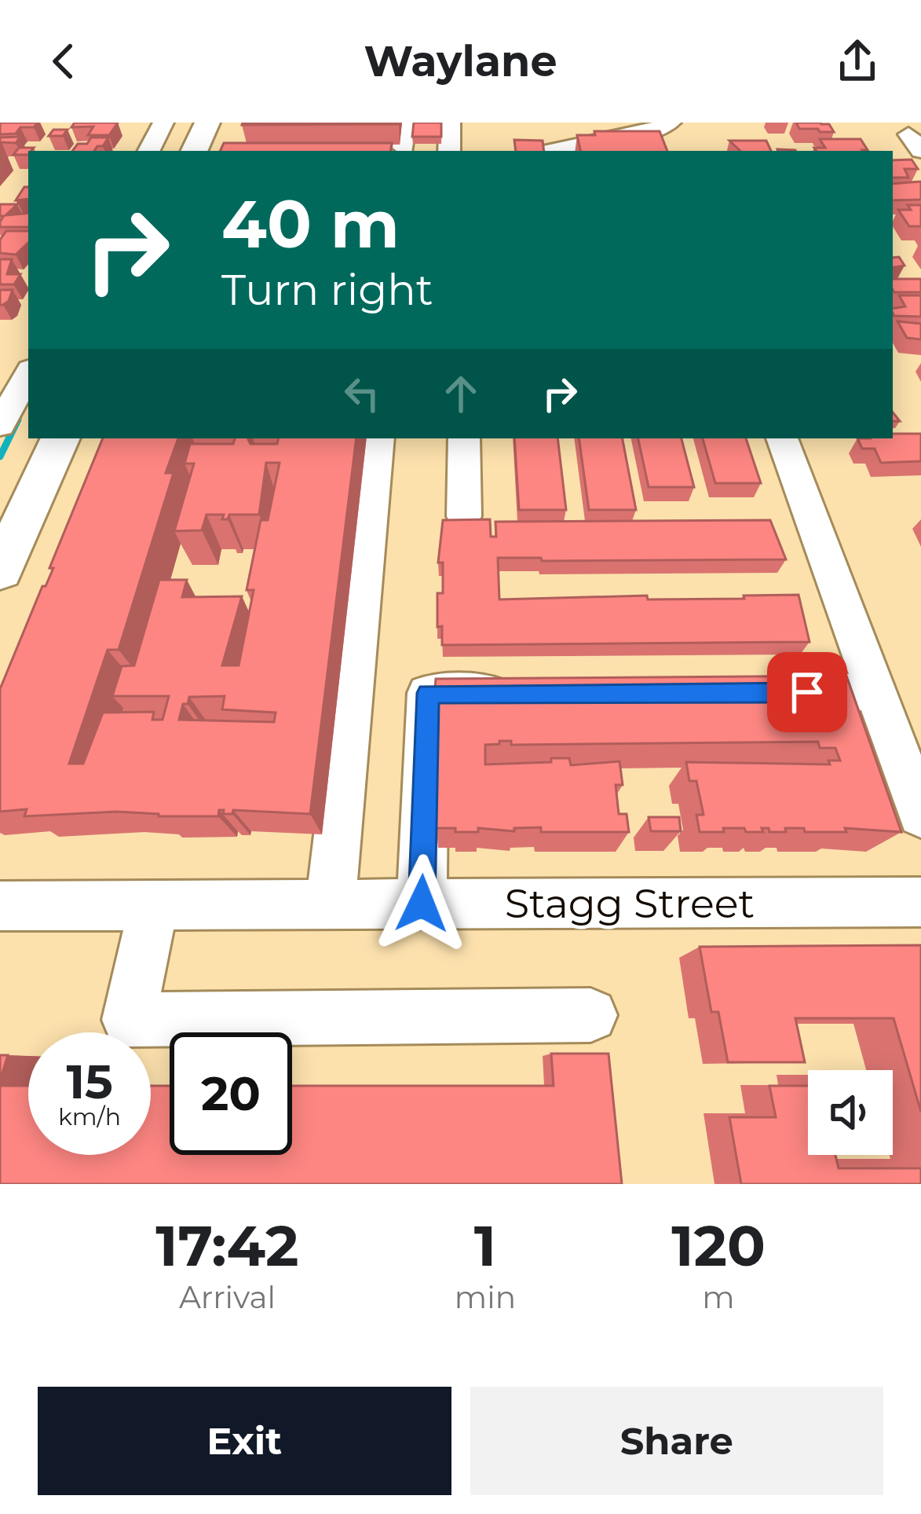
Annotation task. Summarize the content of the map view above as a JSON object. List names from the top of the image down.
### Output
{
  "streets": {
    "street": ["Stagg Street"]
  },
  "page": {
    "header": "Waylane",
    "turn": ["40 m", "Turn right"],
    "speed": "15 km/h",
    "limit": "20",
    "eta": [
      "17:42",
      "Arrival",
      "1",
      "min",
      "120",
      "m"
    ],
    "buttons": ["Exit", "Share"]
  }
}
